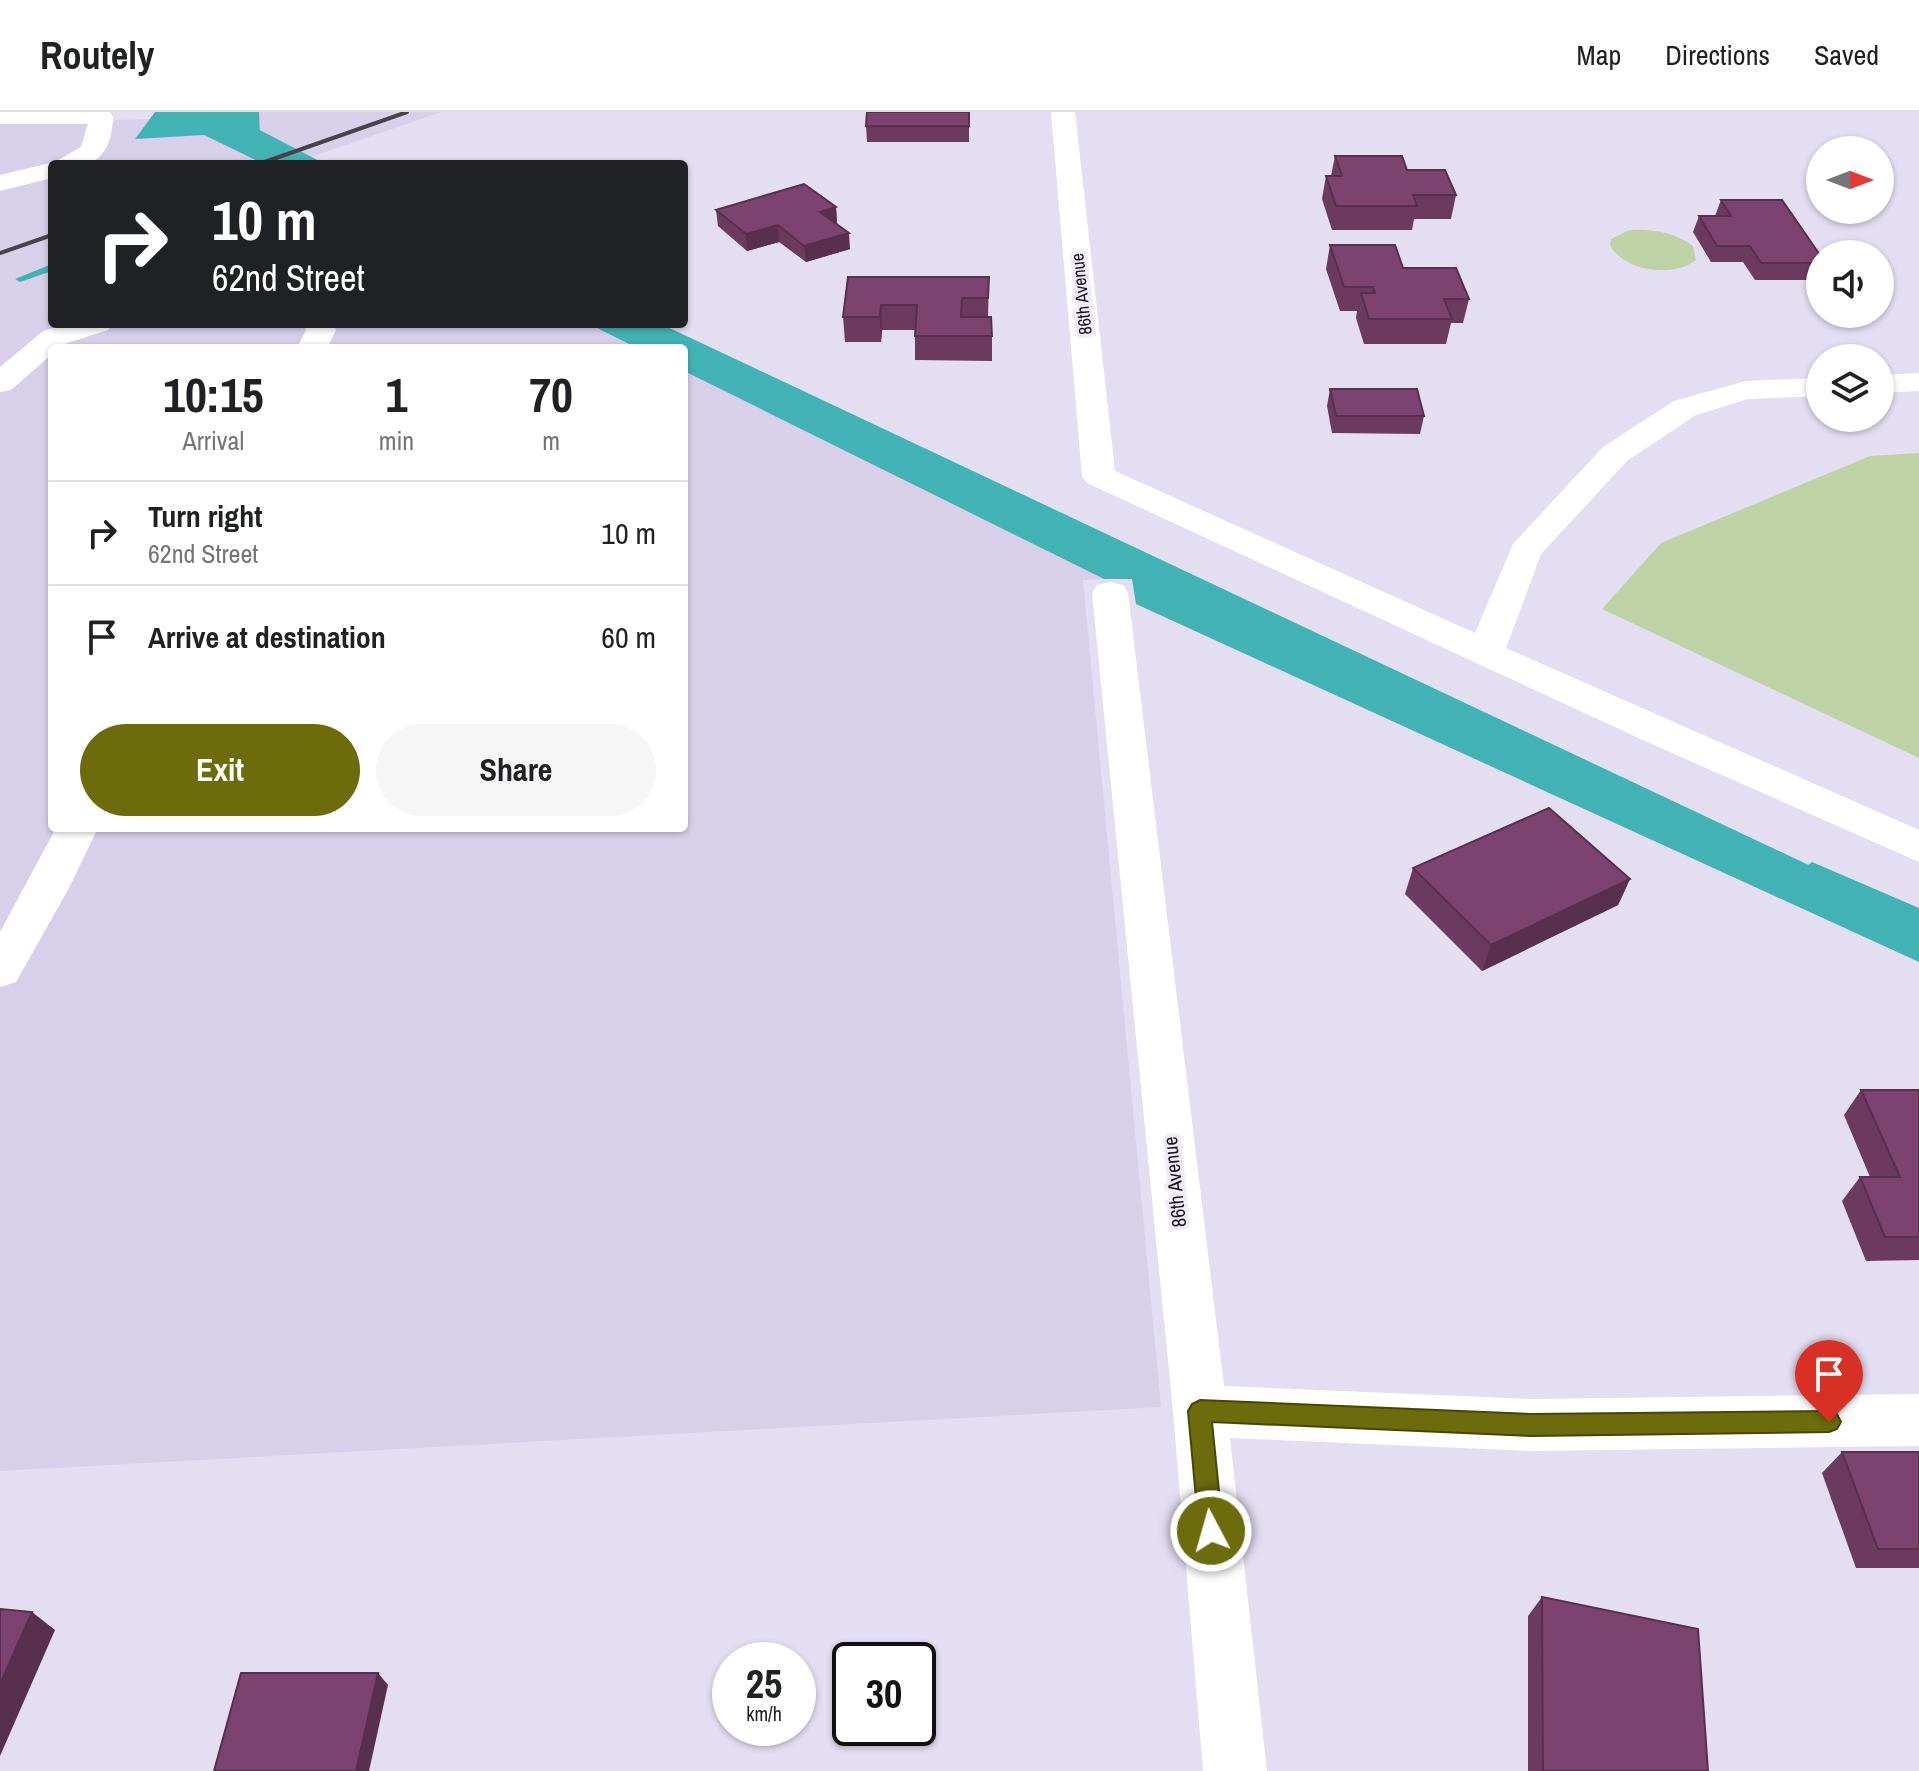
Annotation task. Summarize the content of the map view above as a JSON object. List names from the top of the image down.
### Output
{
  "streets": {
    "street": ["86th Avenue"]
  },
  "north": "right",
  "page": {
    "header": "Routely",
    "nav": ["Map", "Directions", "Saved"],
    "turn": ["10 m", "62nd Street"],
    "eta": [
      "10:15",
      "Arrival",
      "1",
      "min",
      "70",
      "m"
    ],
    "list": [
      {
        "name": "Turn right",
        "note": "62nd Street",
        "value": "10 m"
      },
      {
        "name": "Arrive at destination",
        "value": "60 m"
      }
    ],
    "buttons": ["Exit", "Share"],
    "speed": "25 km/h",
    "limit": "30"
  }
}
